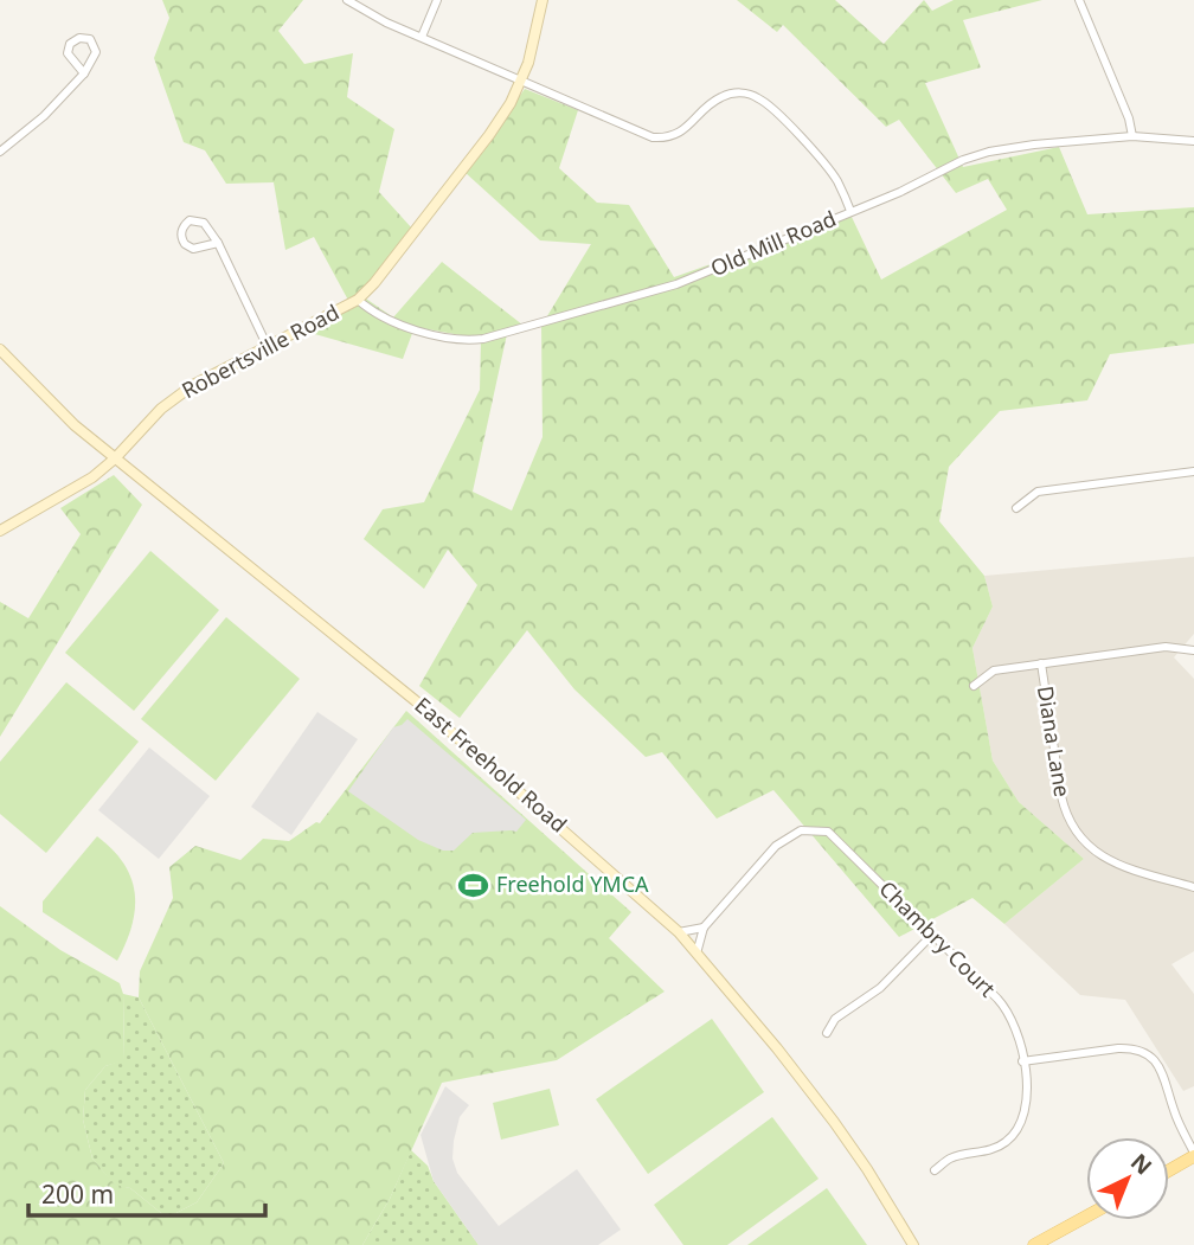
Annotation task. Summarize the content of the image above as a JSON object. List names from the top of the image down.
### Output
{
  "streets": {
    "main road": ["Robertsville Road", "East Freehold Road"],
    "street": ["Old Mill Road", "Diana Lane", "Chambry Court"]
  },
  "crossings": [
    ["Old Mill Road", "Robertsville Road"],
    ["Robertsville Road", "East Freehold Road"],
    ["East Freehold Road", "Chambry Court"]
  ],
  "places": {
    "sports": ["Freehold YMCA"]
  },
  "scale_bar": "200 m",
  "north": "top right"
}
